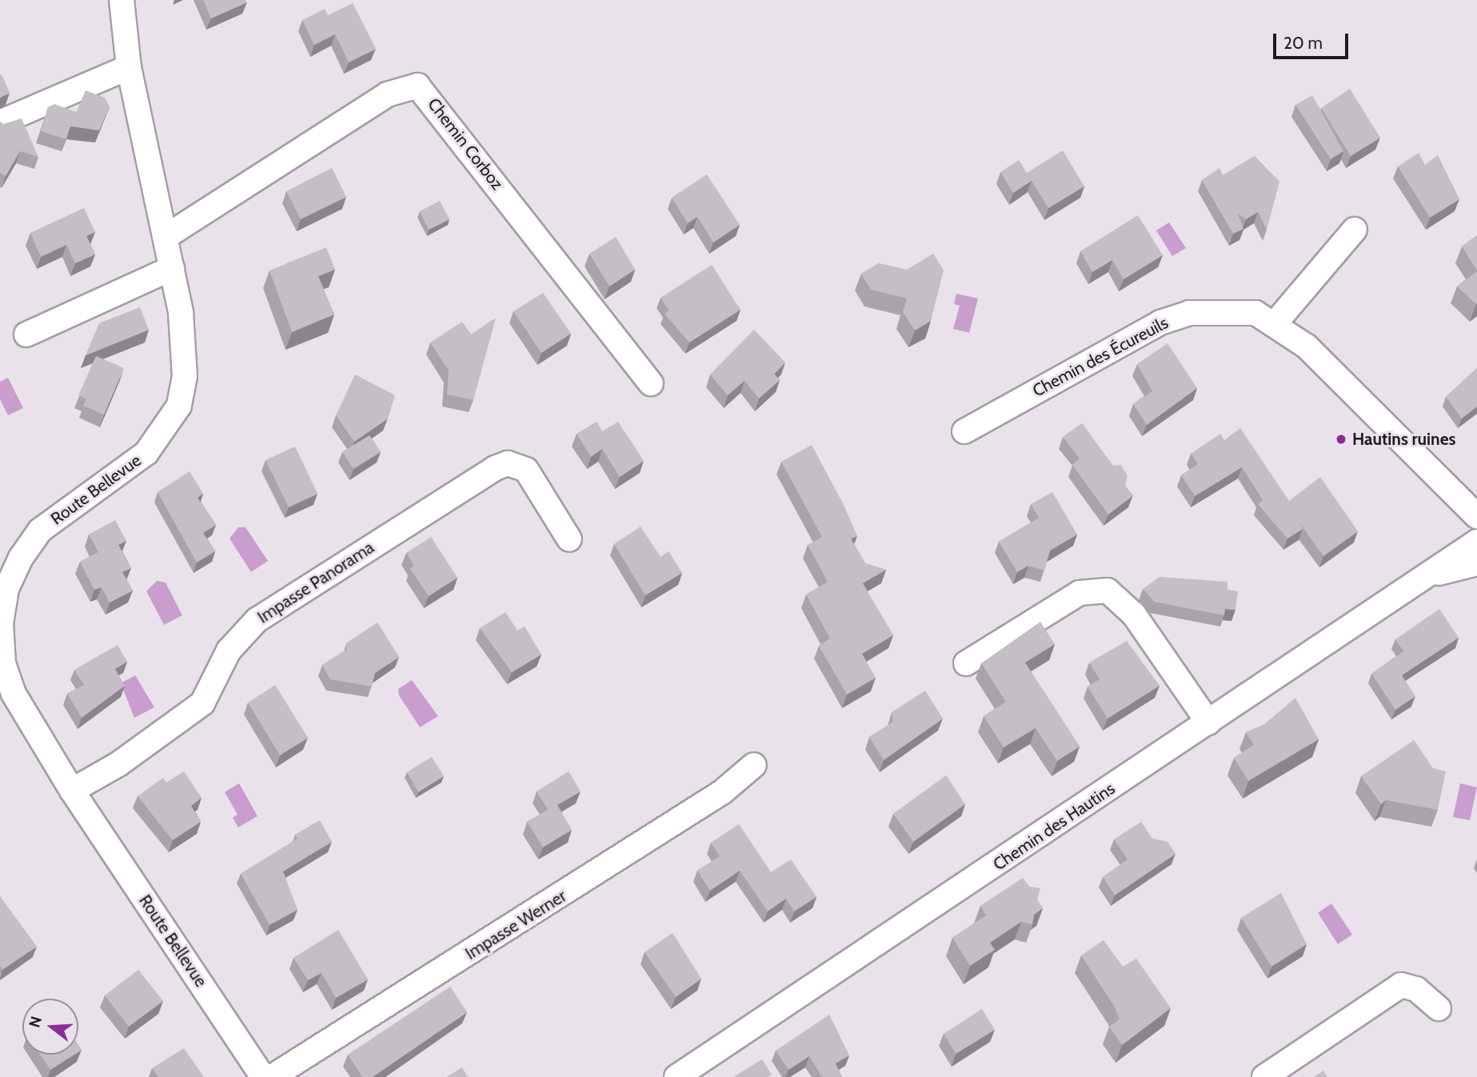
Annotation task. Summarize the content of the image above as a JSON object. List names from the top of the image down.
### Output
{
  "streets": {
    "street": [
      "Chemin Corboz",
      "Chemin des Écureuils",
      "Route Bellevue",
      "Impasse Panorama",
      "Chemin des Hautins",
      "Impasse Werner"
    ]
  },
  "crossings": [
    ["Chemin Corboz", "Route Bellevue"],
    ["Route Bellevue", "Impasse Panorama"]
  ],
  "places": ["Hautins ruines"],
  "scale_bar": "20 m",
  "north": "left"
}
